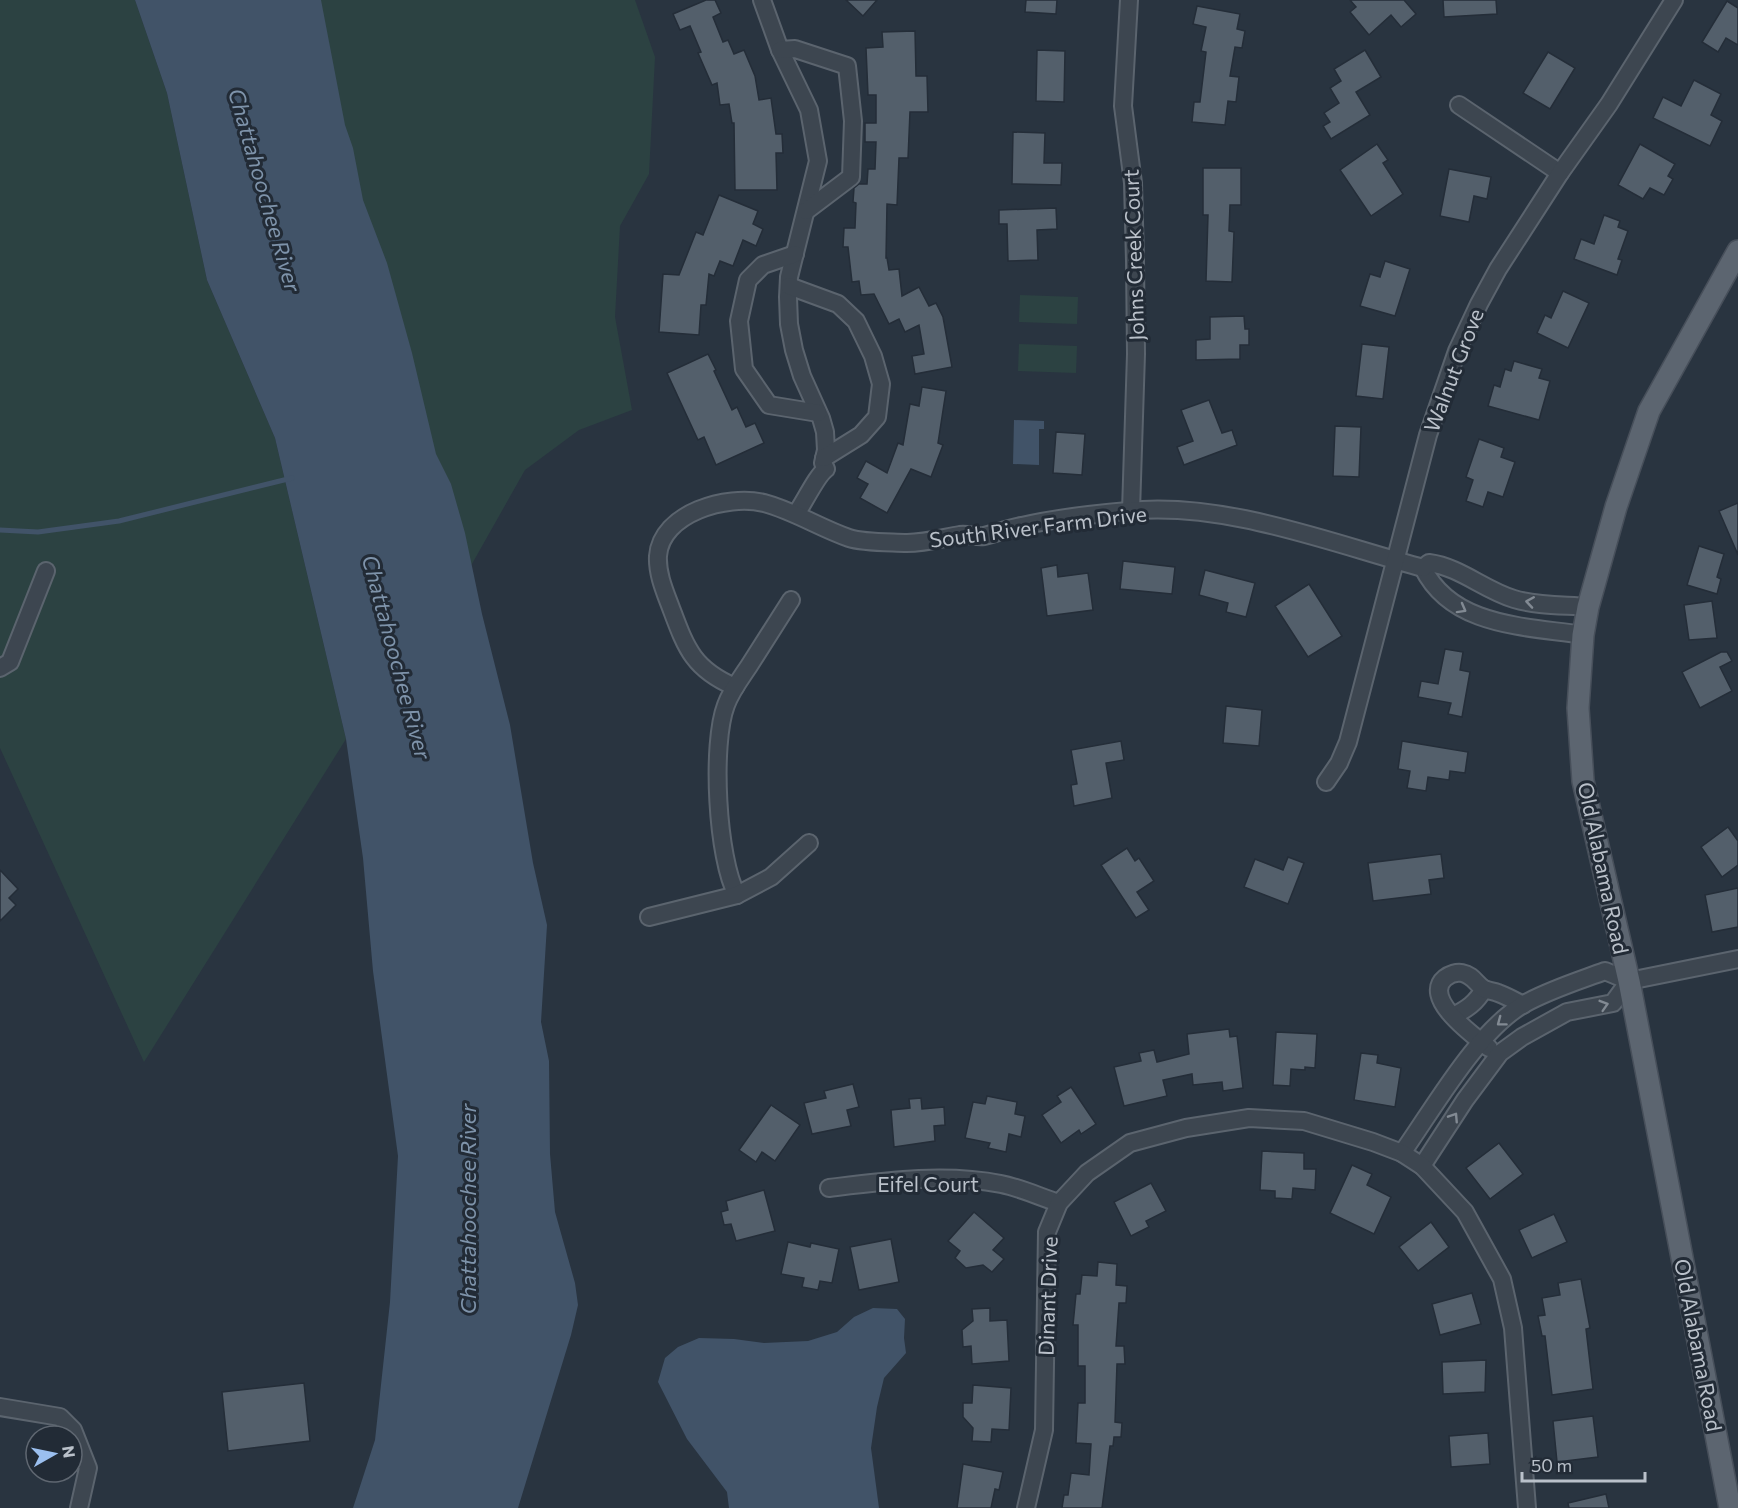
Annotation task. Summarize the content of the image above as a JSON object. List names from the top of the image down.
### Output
{
  "streets": {
    "main road": ["Old Alabama Road"],
    "street": [
      "Johns Creek Court",
      "Walnut Grove",
      "South River Farm Drive",
      "Eifel Court",
      "Dinant Drive"
    ]
  },
  "crossings": [
    ["Johns Creek Court", "South River Farm Drive"],
    ["Walnut Grove", "South River Farm Drive"],
    ["South River Farm Drive", "Old Alabama Road"],
    ["Eifel Court", "Dinant Drive"]
  ],
  "water": ["Chattahoochee River"],
  "scale_bar": "50 m",
  "north": "right"
}
